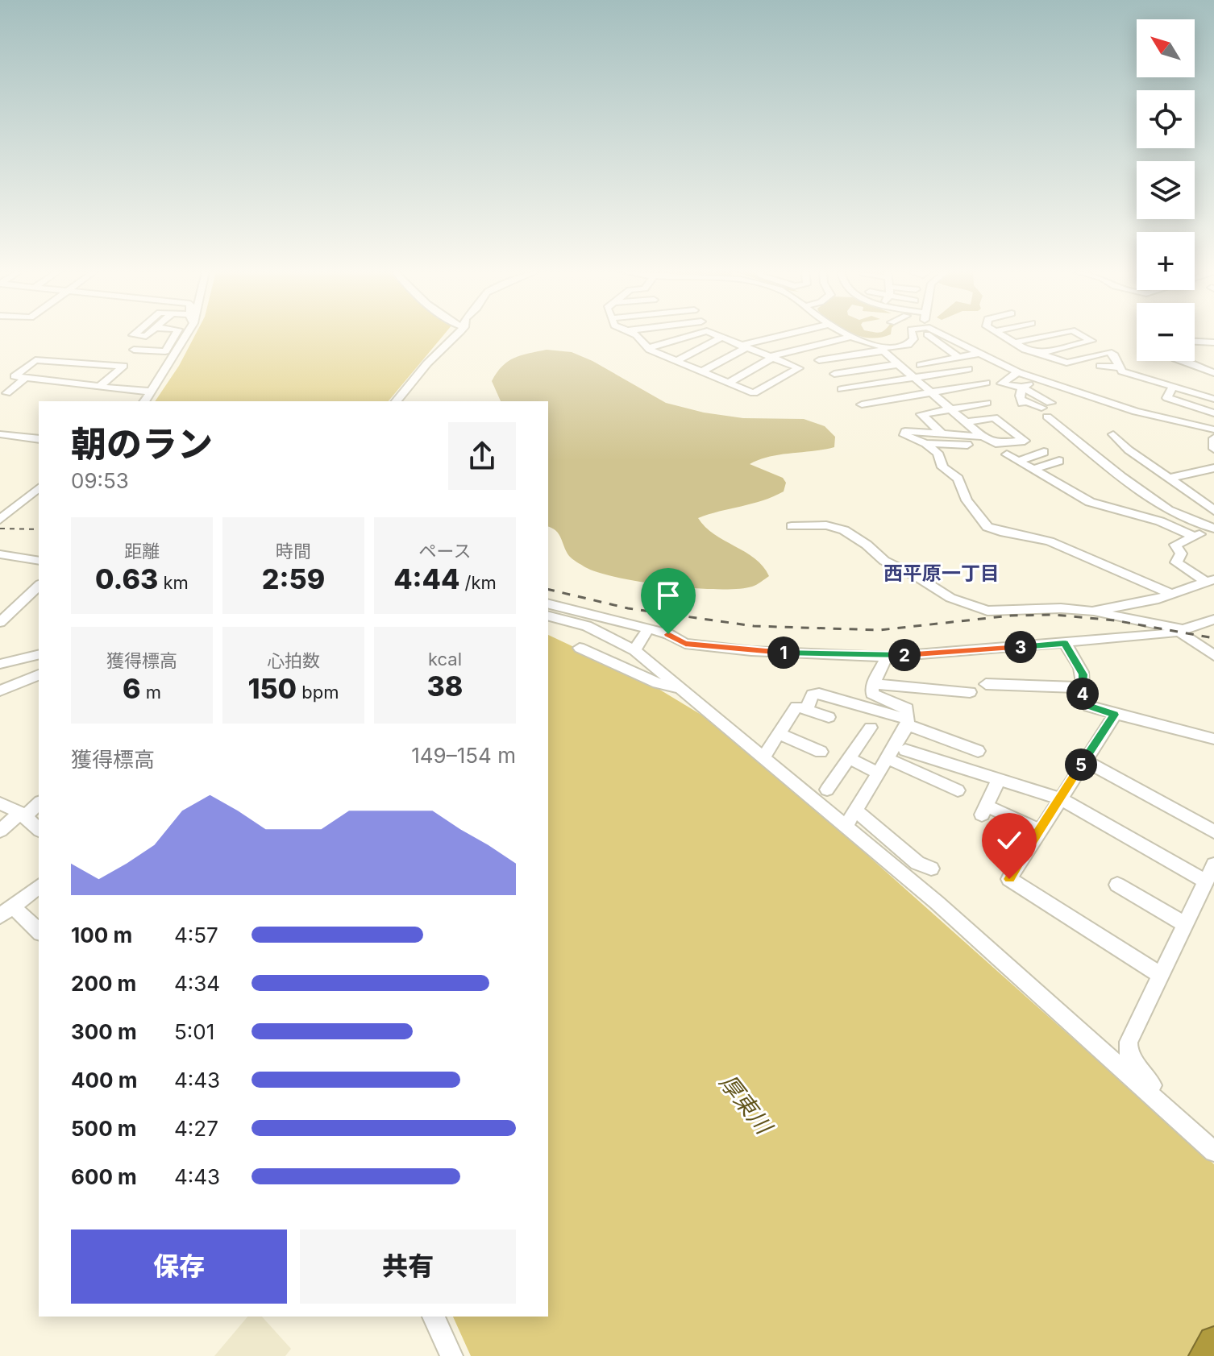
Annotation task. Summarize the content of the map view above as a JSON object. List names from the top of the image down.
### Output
{
  "districts": ["西平原一丁目"],
  "water": ["厚東川"],
  "north": "top left",
  "page": {
    "map_buttons": ["+", "−"],
    "heading": ["朝のラン", "09:53"],
    "stats": [
      ["距離", "0.63 km"],
      ["時間", "2:59"],
      ["ペース", "4:44 /km"],
      ["獲得標高", "6 m"],
      ["心拍数", "150 bpm"],
      ["kcal", "38"]
    ],
    "pins": [
      "3",
      "1",
      "2",
      "4",
      "5"
    ],
    "chart": ["獲得標高", "149–154 m"],
    "list": [
      {
        "name": "100 m",
        "note": "4:57"
      },
      {
        "name": "200 m",
        "note": "4:34"
      },
      {
        "name": "300 m",
        "note": "5:01"
      },
      {
        "name": "400 m",
        "note": "4:43"
      },
      {
        "name": "500 m",
        "note": "4:27"
      },
      {
        "name": "600 m",
        "note": "4:43"
      }
    ],
    "buttons": ["保存", "共有"]
  }
}
